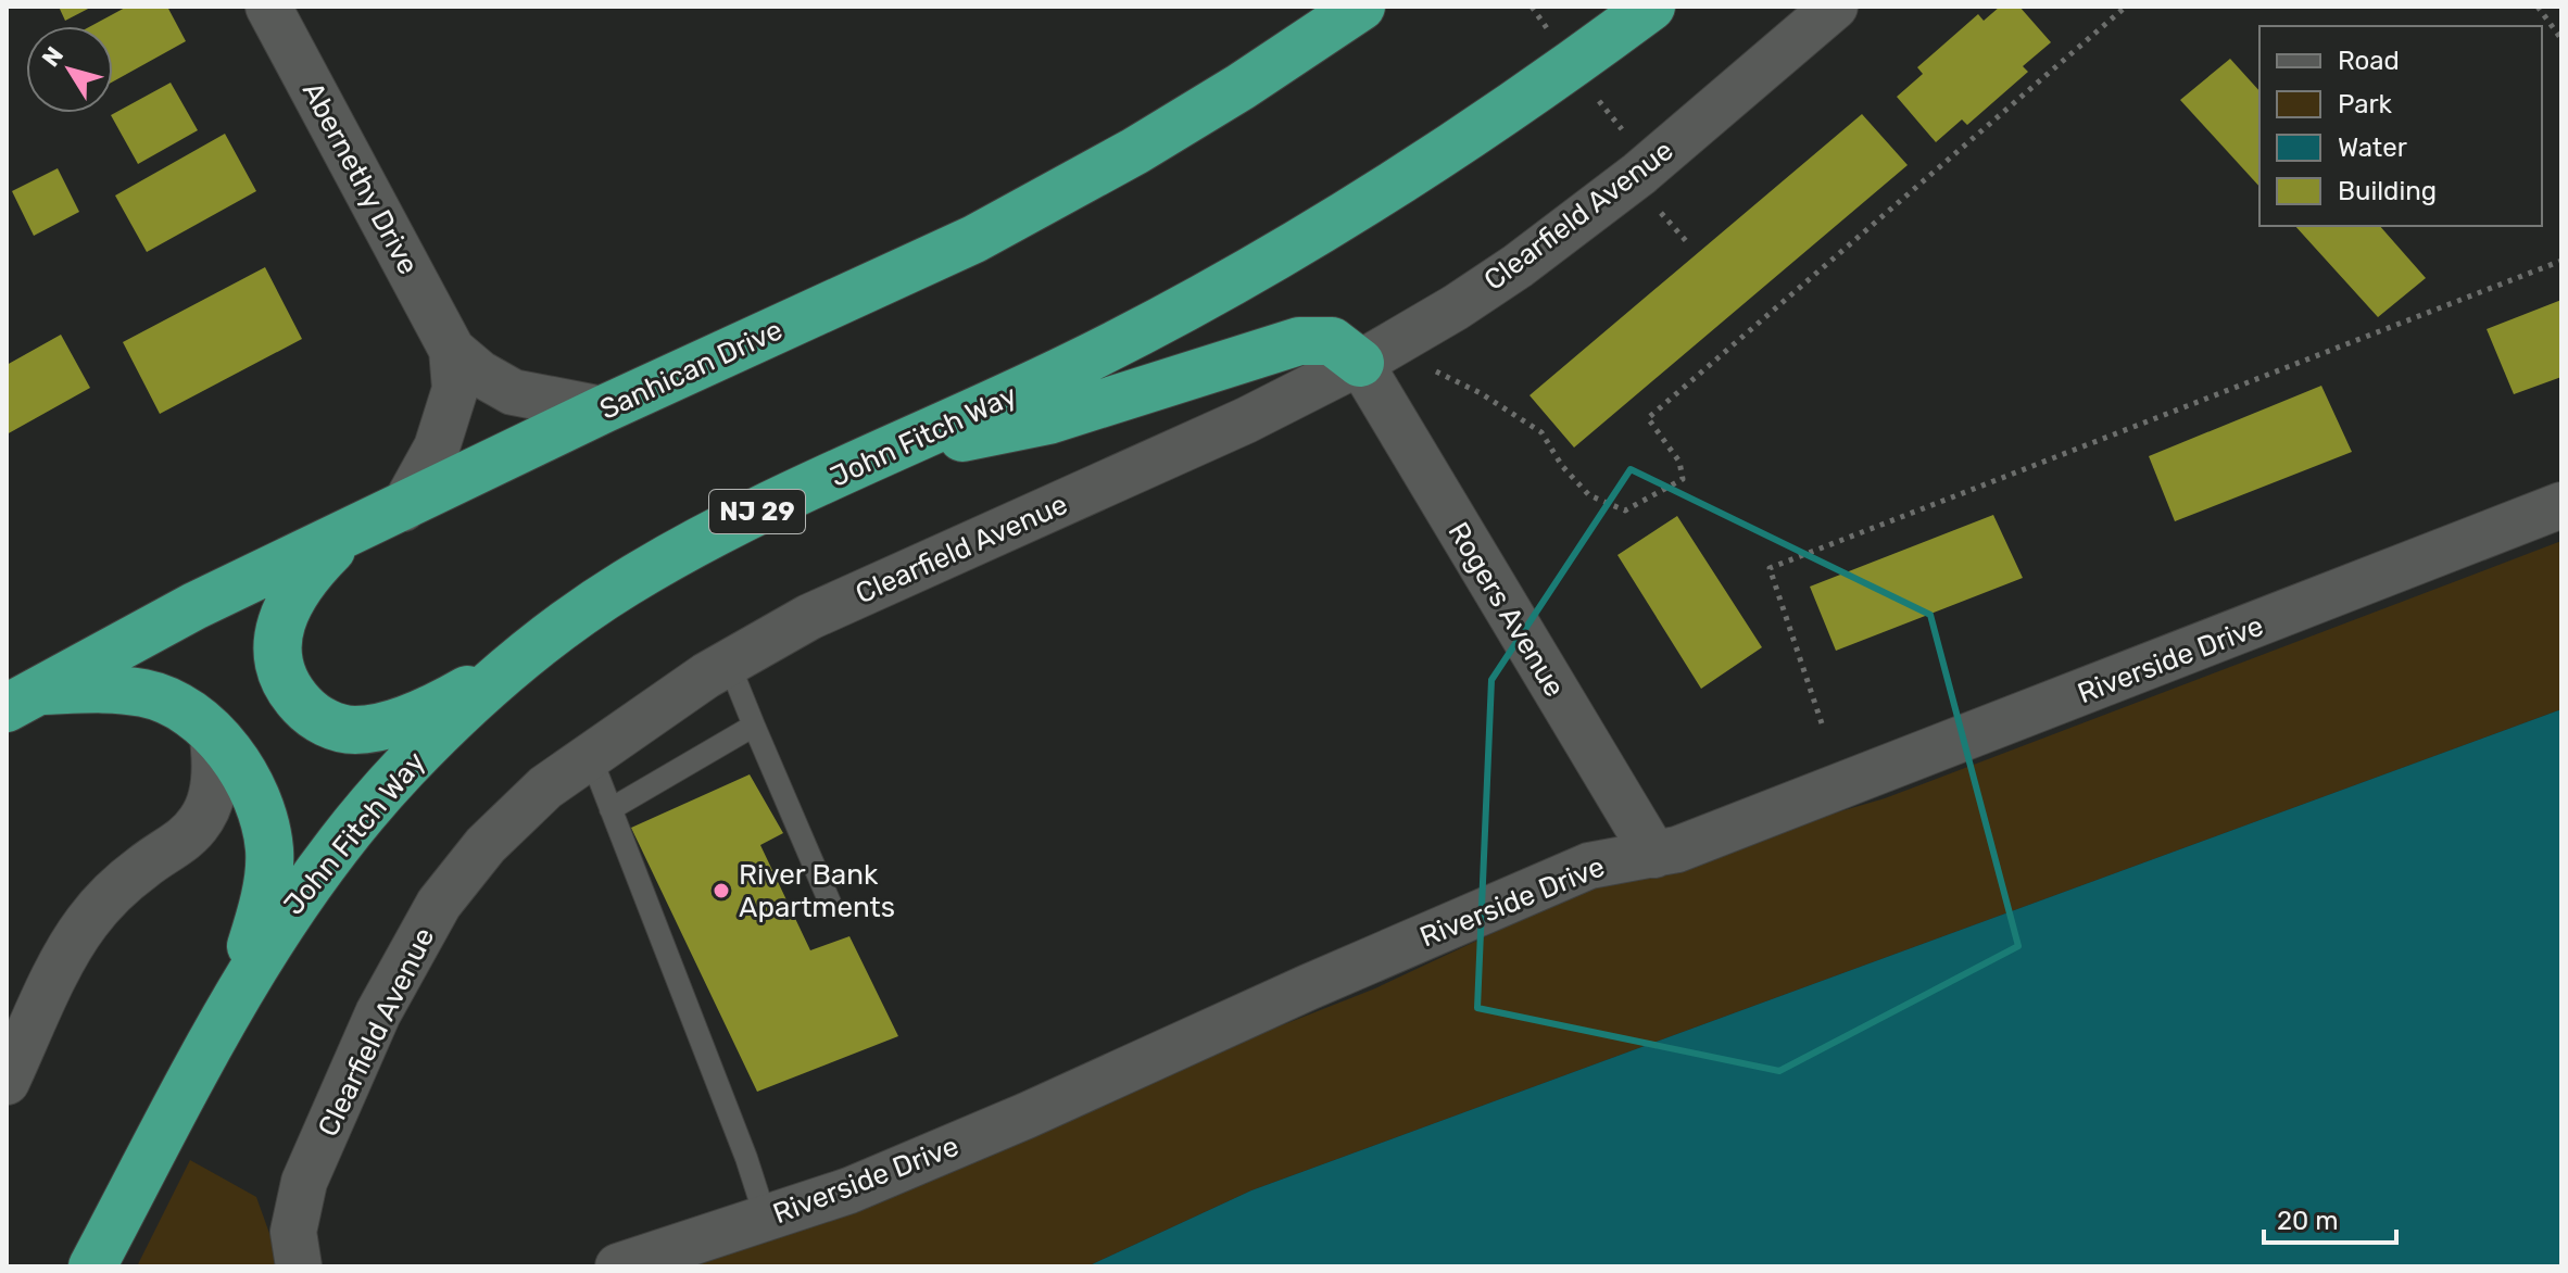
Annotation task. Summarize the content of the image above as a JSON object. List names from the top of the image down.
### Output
{
  "streets": {
    "highway": ["Sanhican Drive", "John Fitch Way", "NJ 29"],
    "street": [
      "Abernethy Drive",
      "Clearfield Avenue",
      "Rogers Avenue",
      "Riverside Drive"
    ]
  },
  "crossings": [
    ["Abernethy Drive", "Sanhican Drive"],
    ["Clearfield Avenue", "Rogers Avenue"],
    ["Rogers Avenue", "Riverside Drive"]
  ],
  "places": ["River Bank Apartments"],
  "legend": [
    "Road",
    "Park",
    "Water",
    "Building"
  ],
  "scale_bar": "20 m",
  "north": "top left"
}
